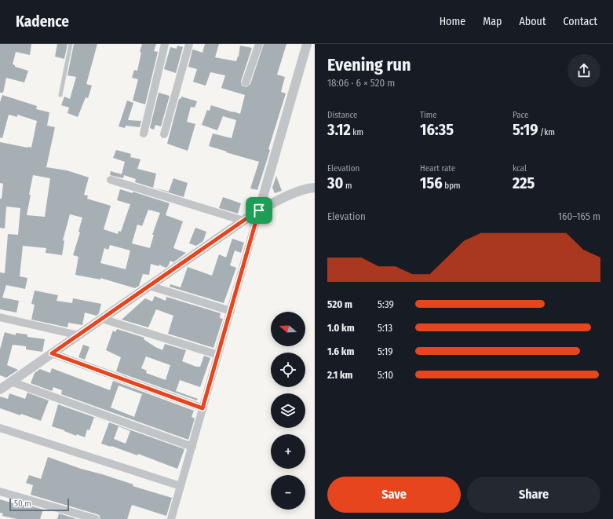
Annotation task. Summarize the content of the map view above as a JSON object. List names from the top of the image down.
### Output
{
  "scale_bar": "50 m",
  "north": "left",
  "page": {
    "header": "Kadence",
    "nav": [
      "Home",
      "Map",
      "About",
      "Contact"
    ],
    "heading": ["Evening run", "18:06 · 6 × 520 m"],
    "stats": [
      ["Distance", "3.12 km"],
      ["Time", "16:35"],
      ["Pace", "5:19 /km"],
      ["Elevation", "30 m"],
      ["Heart rate", "156 bpm"],
      ["kcal", "225"]
    ],
    "chart": ["Elevation", "160–165 m"],
    "list": [
      {
        "name": "520 m",
        "note": "5:39"
      },
      {
        "name": "1.0 km",
        "note": "5:13"
      },
      {
        "name": "1.6 km",
        "note": "5:19"
      },
      {
        "name": "2.1 km",
        "note": "5:10"
      }
    ],
    "map_buttons": ["+", "−"],
    "buttons": ["Save", "Share"],
    "scale": "50 m"
  }
}
